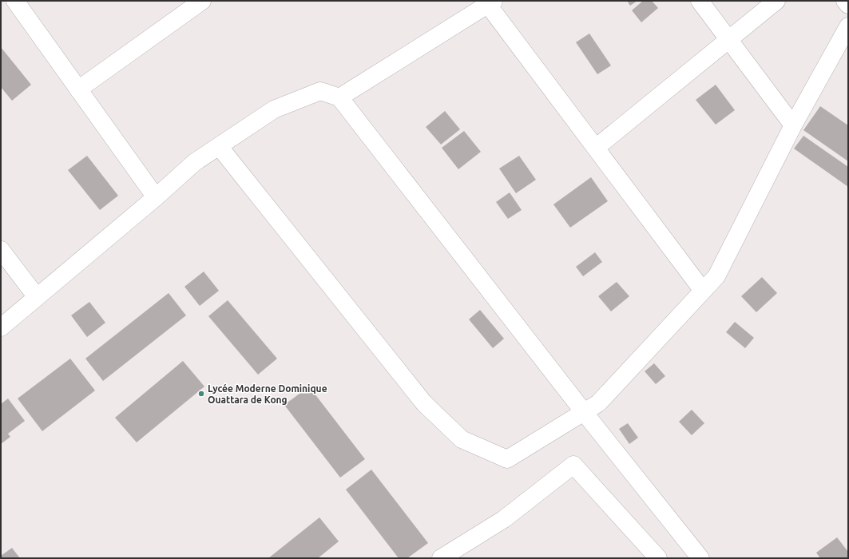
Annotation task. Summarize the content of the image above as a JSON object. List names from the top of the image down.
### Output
{
  "places": ["Lycée Moderne Dominique Ouattara de Kong"]
}
